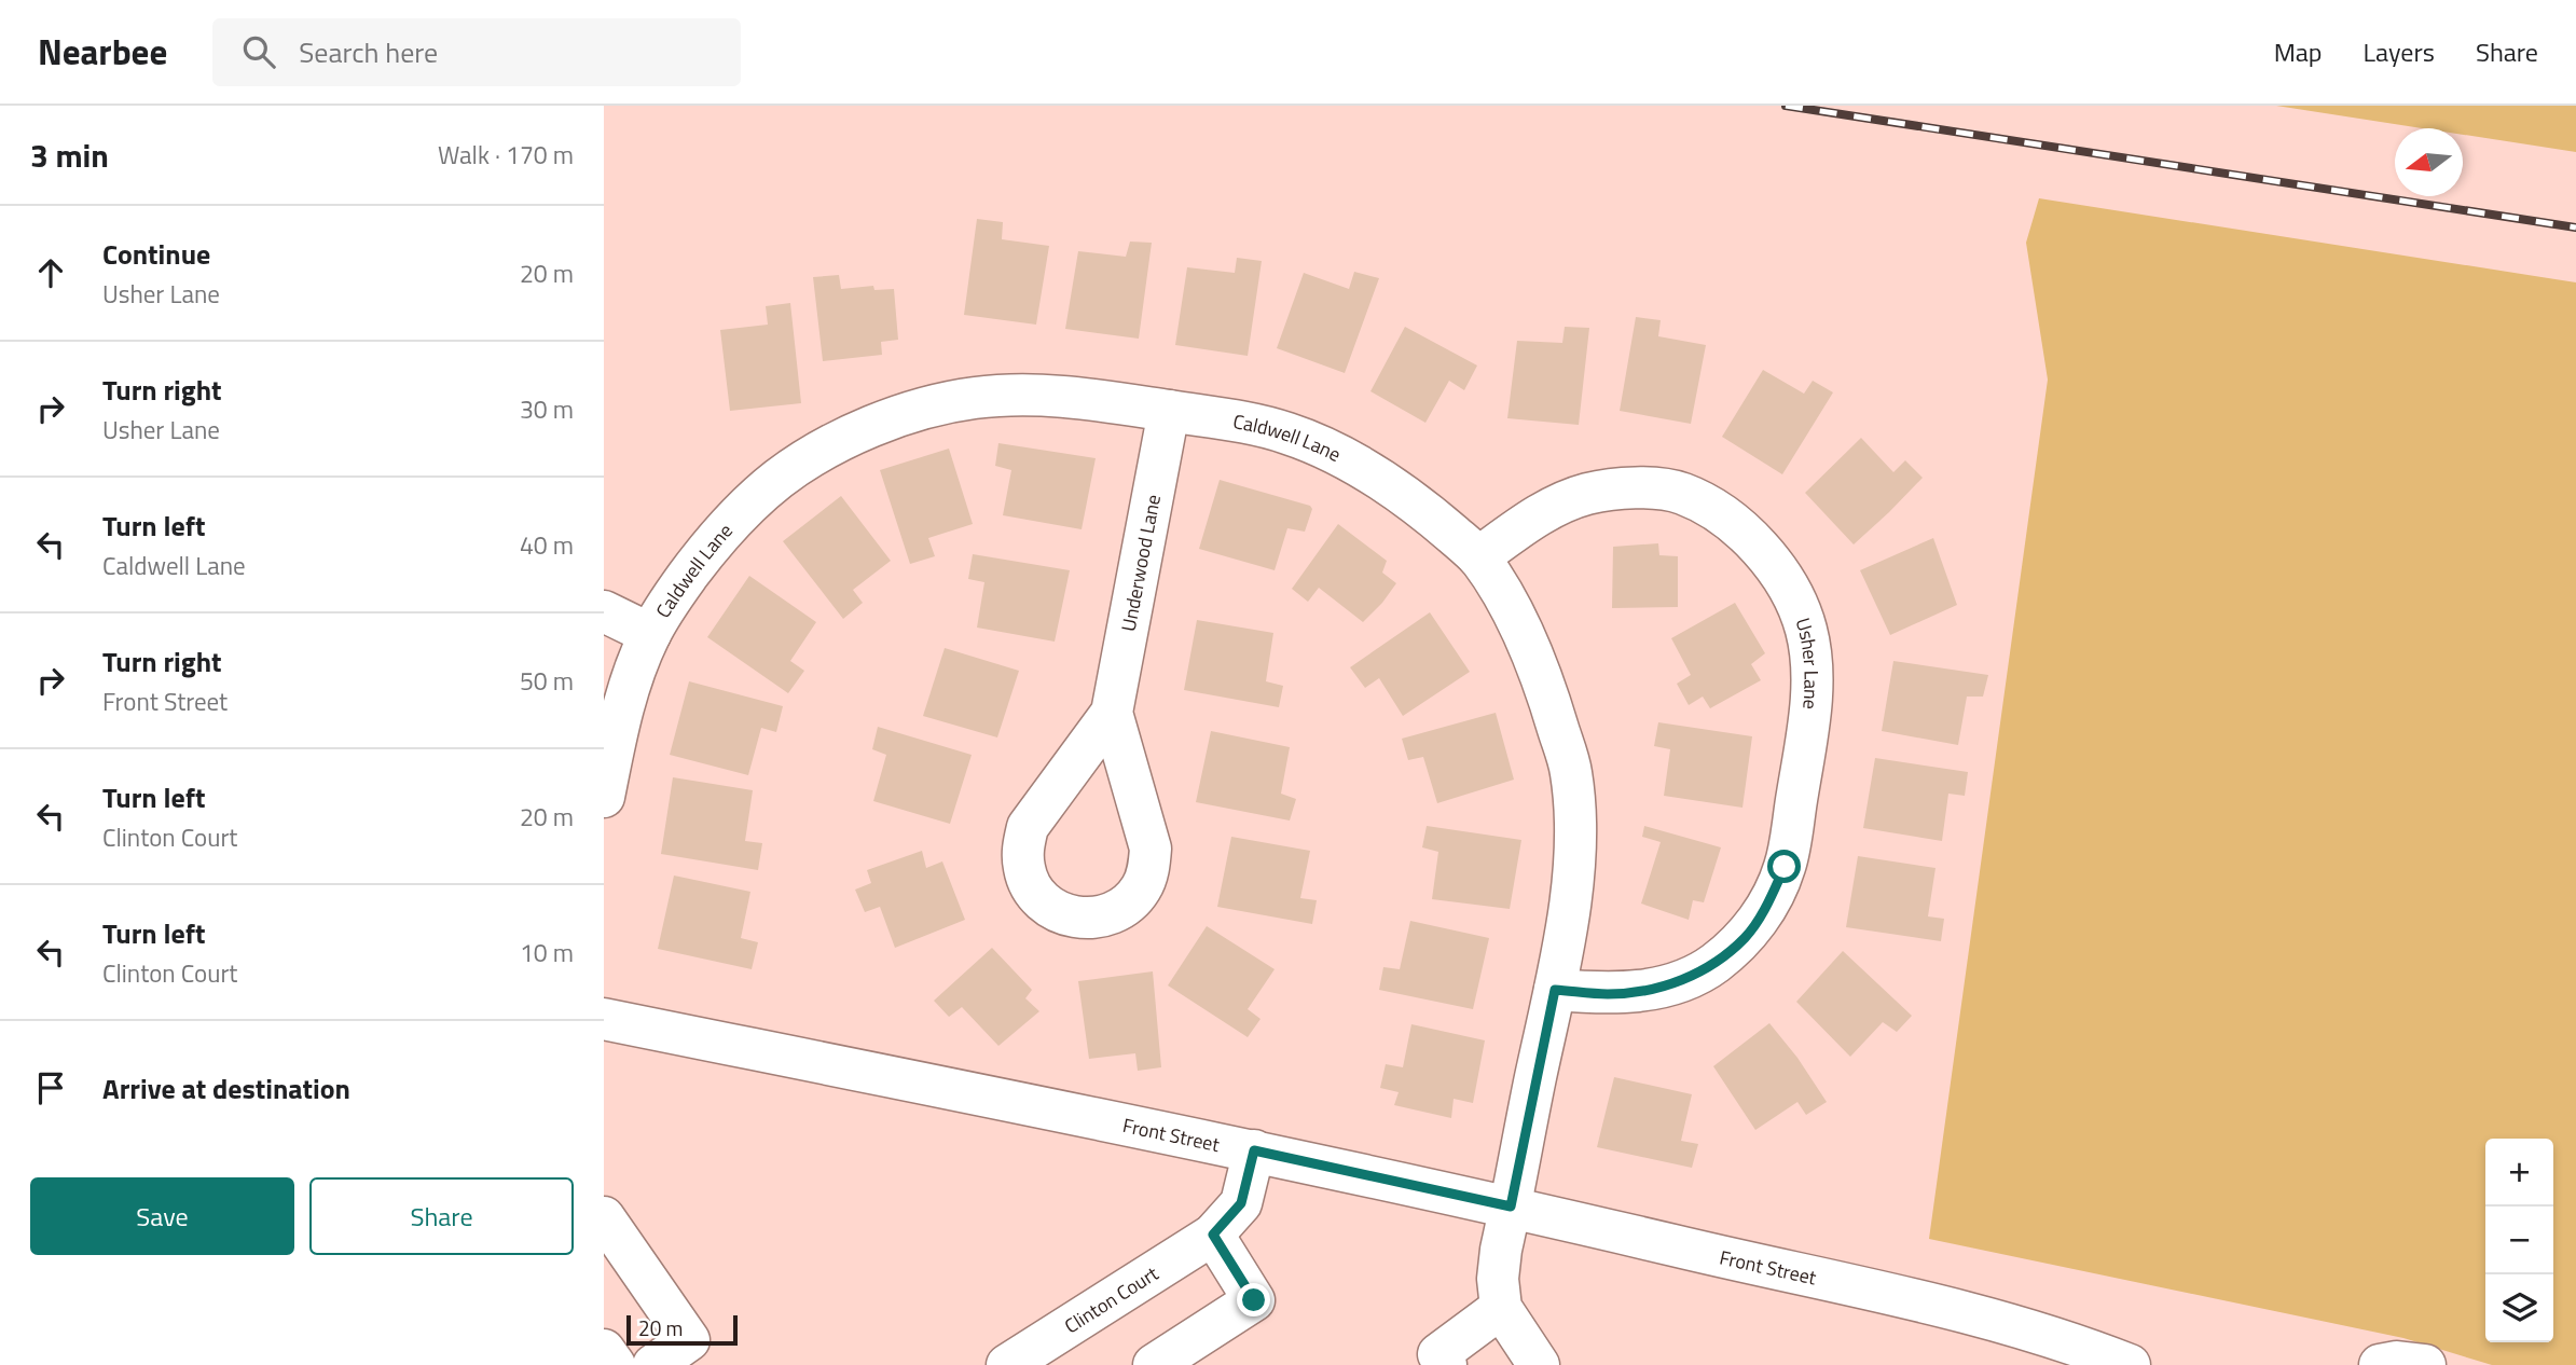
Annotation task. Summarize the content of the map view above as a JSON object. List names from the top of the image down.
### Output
{
  "streets": {
    "street": [
      "Caldwell Lane",
      "Underwood Lane",
      "Usher Lane",
      "Front Street",
      "Clinton Court"
    ]
  },
  "crossings": [
    ["Caldwell Lane", "Underwood Lane"],
    ["Caldwell Lane", "Usher Lane"],
    ["Caldwell Lane", "Front Street"],
    ["Front Street", "Clinton Court"]
  ],
  "scale_bar": "20 m",
  "north": "left",
  "page": {
    "header": "Nearbee",
    "search": "Search here",
    "nav": ["Map", "Layers", "Share"],
    "heading": ["3 min", "Walk · 170 m"],
    "list": [
      ["Continue", "Usher Lane", "20 m"],
      ["Turn right", "Usher Lane", "30 m"],
      ["Turn left", "Caldwell Lane", "40 m"],
      ["Turn right", "Front Street", "50 m"],
      ["Turn left", "Clinton Court", "20 m"],
      ["Turn left", "Clinton Court", "10 m"],
      "Arrive at destination"
    ],
    "map_buttons": ["+", "−"],
    "buttons": ["Save", "Share"],
    "scale": "20 m"
  }
}
